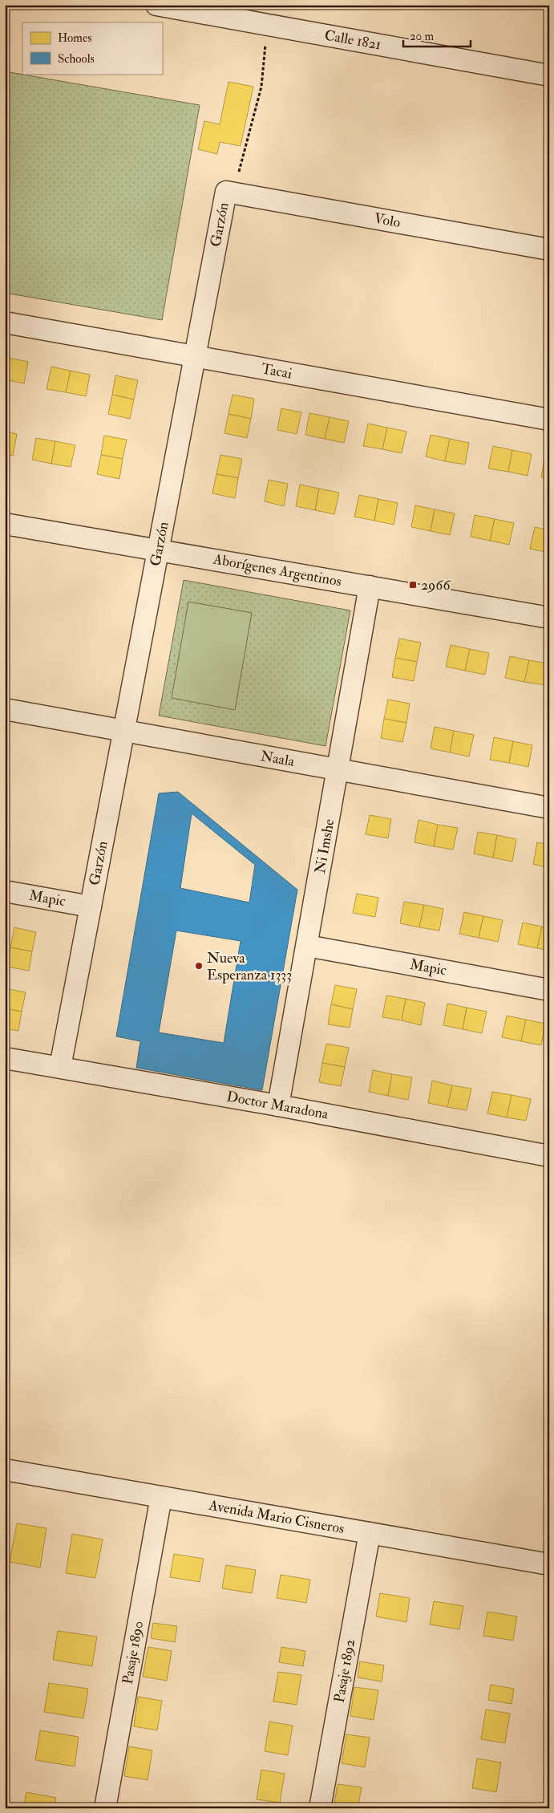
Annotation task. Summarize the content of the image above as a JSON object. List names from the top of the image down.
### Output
{
  "streets": {
    "street": [
      "Calle 1821",
      "Volo",
      "Garzón",
      "Tacai",
      "Aborígenes Argentinos",
      "Naala",
      "Ni Imshe",
      "Mapic",
      "Doctor Maradona",
      "Avenida Mario Cisneros",
      "Pasaje 1890",
      "Pasaje 1892"
    ]
  },
  "crossings": [
    ["Calle 1821", "Garzón"],
    ["Volo", "Garzón"],
    ["Garzón", "Tacai"],
    ["Garzón", "Aborígenes Argentinos"],
    ["Garzón", "Naala"],
    ["Garzón", "Mapic"],
    ["Garzón", "Doctor Maradona"],
    ["Aborígenes Argentinos", "Ni Imshe"],
    ["Naala", "Ni Imshe"],
    ["Ni Imshe", "Mapic"],
    ["Ni Imshe", "Doctor Maradona"],
    ["Avenida Mario Cisneros", "Pasaje 1890"],
    ["Avenida Mario Cisneros", "Pasaje 1892"]
  ],
  "places": {
    "transit": ["2966"],
    "other": ["Nueva Esperanza 1333"]
  },
  "legend": ["Homes", "Schools"],
  "scale_bar": "20 m"
}
